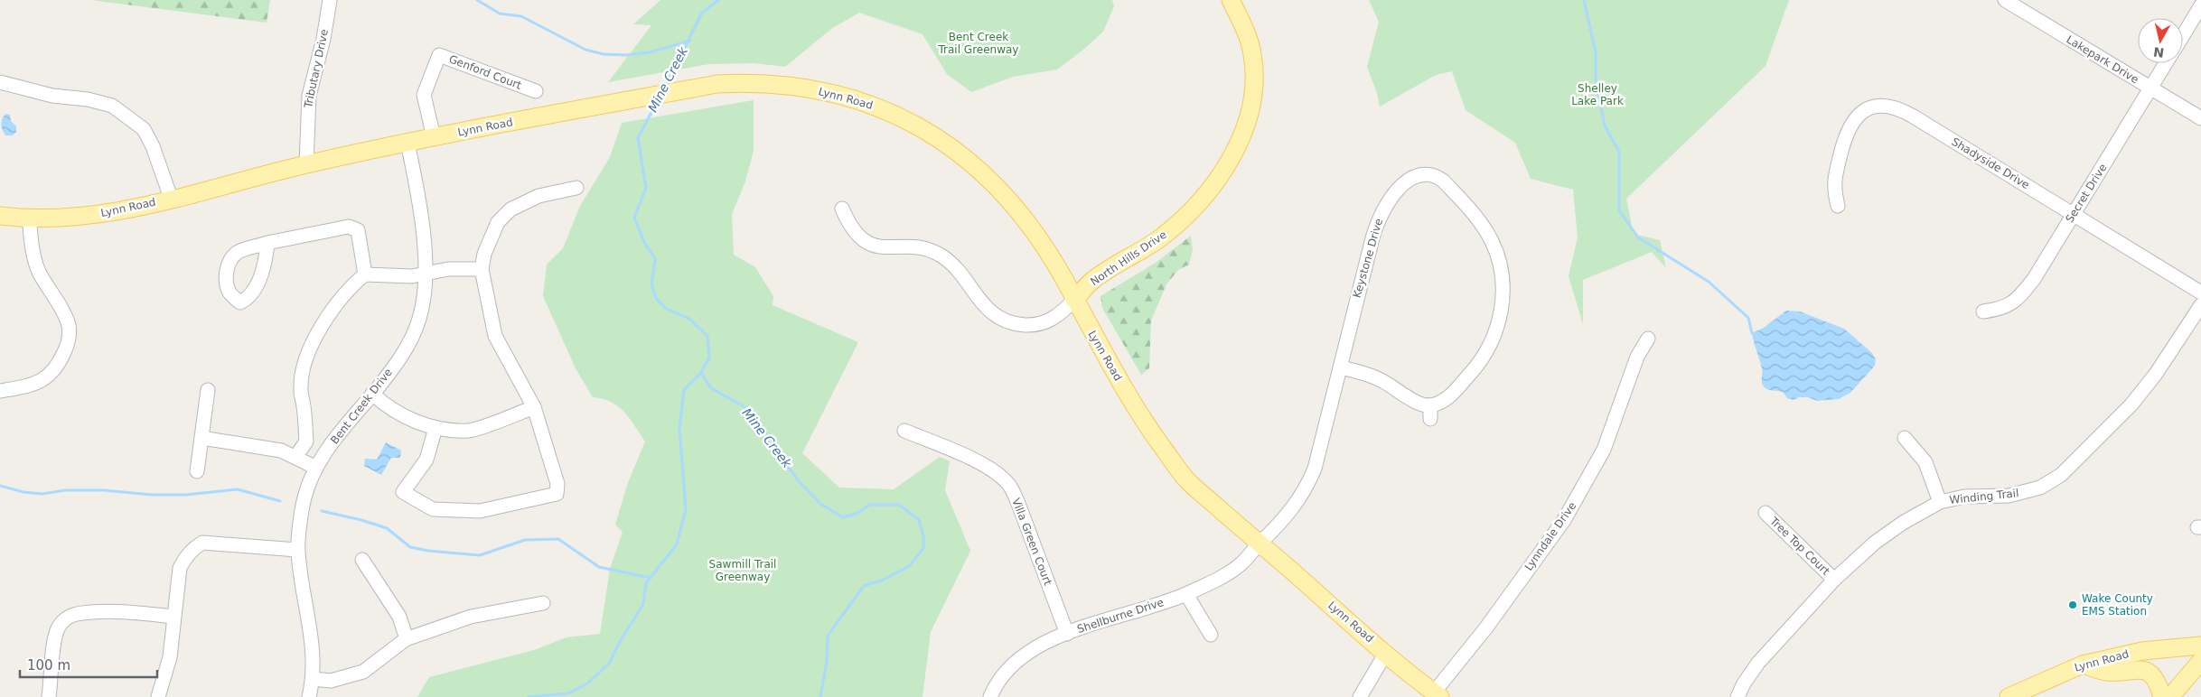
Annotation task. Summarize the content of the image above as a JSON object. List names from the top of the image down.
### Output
{
  "streets": {
    "main road": ["Lynn Road", "North Hills Drive"],
    "street": [
      "Lakepark Drive",
      "Tributary Drive",
      "Genford Court",
      "Shadyside Drive",
      "Secret Drive",
      "Keystone Drive",
      "Bent Creek Drive",
      "Winding Trail",
      "Lynndale Drive",
      "Villa Green Court",
      "Tree Top Court",
      "Shellburne Drive"
    ]
  },
  "crossings": [
    ["Lakepark Drive", "Secret Drive"],
    ["Tributary Drive", "Lynn Road"],
    ["Genford Court", "Lynn Road"],
    ["Lynn Road", "North Hills Drive"],
    ["Lynn Road", "Keystone Drive"],
    ["Lynn Road", "Bent Creek Drive"],
    ["Lynn Road", "Lynndale Drive"],
    ["Lynn Road", "Shellburne Drive"],
    ["Shadyside Drive", "Secret Drive"],
    ["Keystone Drive", "Shellburne Drive"],
    ["Winding Trail", "Tree Top Court"],
    ["Villa Green Court", "Shellburne Drive"]
  ],
  "water": ["Mine Creek"],
  "parks": ["Bent Creek Trail Greenway", "Shelley Lake Park", "Sawmill Trail Greenway"],
  "places": ["Wake County EMS Station"],
  "scale_bar": "100 m",
  "north": "bottom"
}
